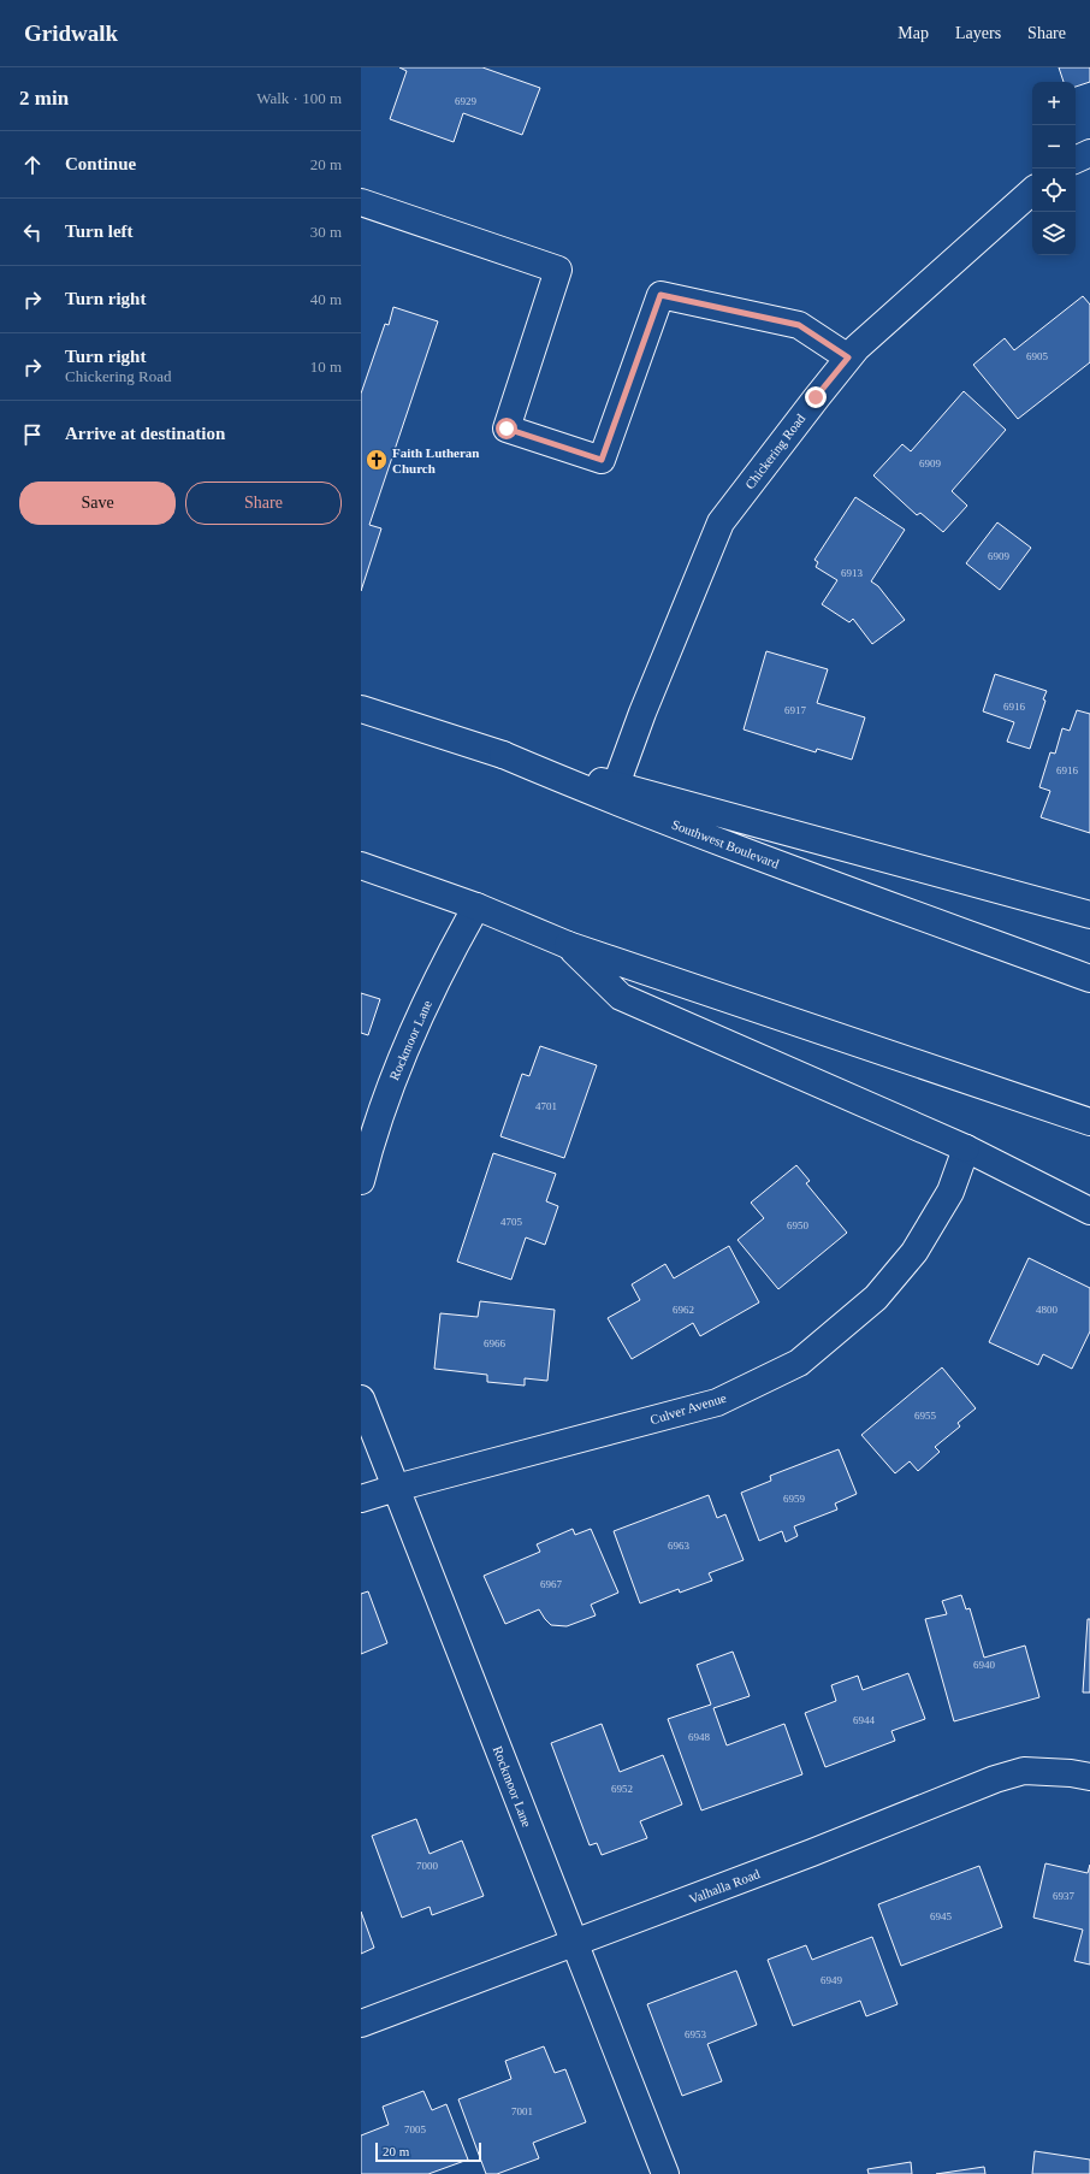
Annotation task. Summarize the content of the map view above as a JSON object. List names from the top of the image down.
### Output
{
  "streets": {
    "main road": [
      "Chickering Road",
      "Southwest Boulevard",
      "Rockmoor Lane",
      "Culver Avenue",
      "Valhalla Road"
    ]
  },
  "crossings": [
    ["Rockmoor Lane", "Culver Avenue"],
    ["Rockmoor Lane", "Valhalla Road"]
  ],
  "places": {
    "church": ["Faith Lutheran Church"]
  },
  "house_numbers": [
    "6929",
    "6905",
    "6909",
    "6909",
    "6913",
    "6916",
    "6917",
    "6916",
    "4701",
    "4705",
    "6950",
    "6962",
    "4800",
    "6966",
    "6955",
    "6959",
    "6963",
    "6967",
    "6940",
    "6944",
    "6948",
    "6952",
    "7000",
    "6937",
    "6945",
    "6949",
    "6953",
    "7001",
    "7005"
  ],
  "scale_bar": "20 m",
  "page": {
    "header": "Gridwalk",
    "nav": ["Map", "Layers", "Share"],
    "heading": ["2 min", "Walk · 100 m"],
    "map_buttons": ["+", "−"],
    "list": [
      ["Continue", "20 m"],
      ["Turn left", "30 m"],
      ["Turn right", "40 m"],
      ["Turn right", "Chickering Road", "10 m"],
      "Arrive at destination"
    ],
    "buttons": ["Save", "Share"],
    "scale": "20 m"
  }
}
